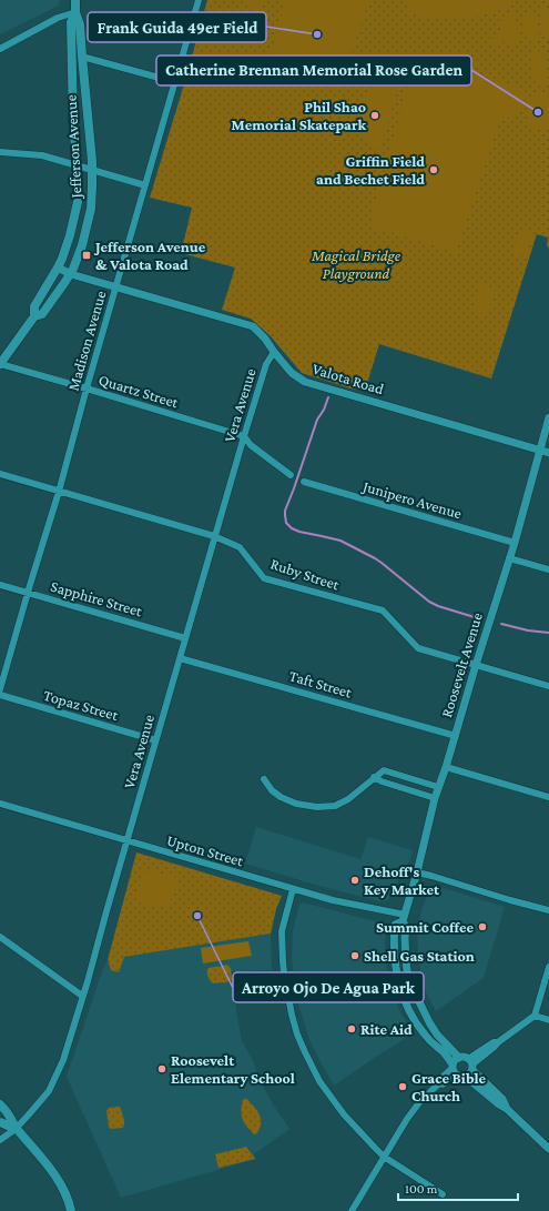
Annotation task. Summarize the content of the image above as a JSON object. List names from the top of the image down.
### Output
{
  "streets": {
    "main road": ["Jefferson Avenue"],
    "street": [
      "Madison Avenue",
      "Valota Road",
      "Quartz Street",
      "Vera Avenue",
      "Junipero Avenue",
      "Ruby Street",
      "Sapphire Street",
      "Roosevelt Avenue",
      "Taft Street",
      "Topaz Street",
      "Upton Street"
    ]
  },
  "crossings": [
    ["Jefferson Avenue", "Valota Road"],
    ["Jefferson Avenue", "Quartz Street"],
    ["Madison Avenue", "Valota Road"],
    ["Madison Avenue", "Quartz Street"],
    ["Madison Avenue", "Ruby Street"],
    ["Madison Avenue", "Sapphire Street"],
    ["Valota Road", "Vera Avenue"],
    ["Valota Road", "Roosevelt Avenue"],
    ["Quartz Street", "Vera Avenue"],
    ["Vera Avenue", "Ruby Street"],
    ["Vera Avenue", "Sapphire Street"],
    ["Vera Avenue", "Taft Street"],
    ["Vera Avenue", "Topaz Street"],
    ["Vera Avenue", "Upton Street"],
    ["Junipero Avenue", "Roosevelt Avenue"],
    ["Ruby Street", "Roosevelt Avenue"],
    ["Roosevelt Avenue", "Taft Street"],
    ["Roosevelt Avenue", "Upton Street"]
  ],
  "parks": ["Magical Bridge Playground"],
  "places": {
    "other": [
      "Frank Guida 49er Field",
      "Catherine Brennan Memorial Rose Garden",
      "Phil Shao Memorial Skatepark",
      "Griffin Field and Bechet Field",
      "Dehoff's Key Market",
      "Arroyo Ojo De Agua Park",
      "Summit Coffee",
      "Shell Gas Station",
      "Rite Aid",
      "Roosevelt Elementary School",
      "Grace Bible Church"
    ],
    "transit": ["Jefferson Avenue & Valota Road"]
  },
  "scale_bar": "100 m"
}
